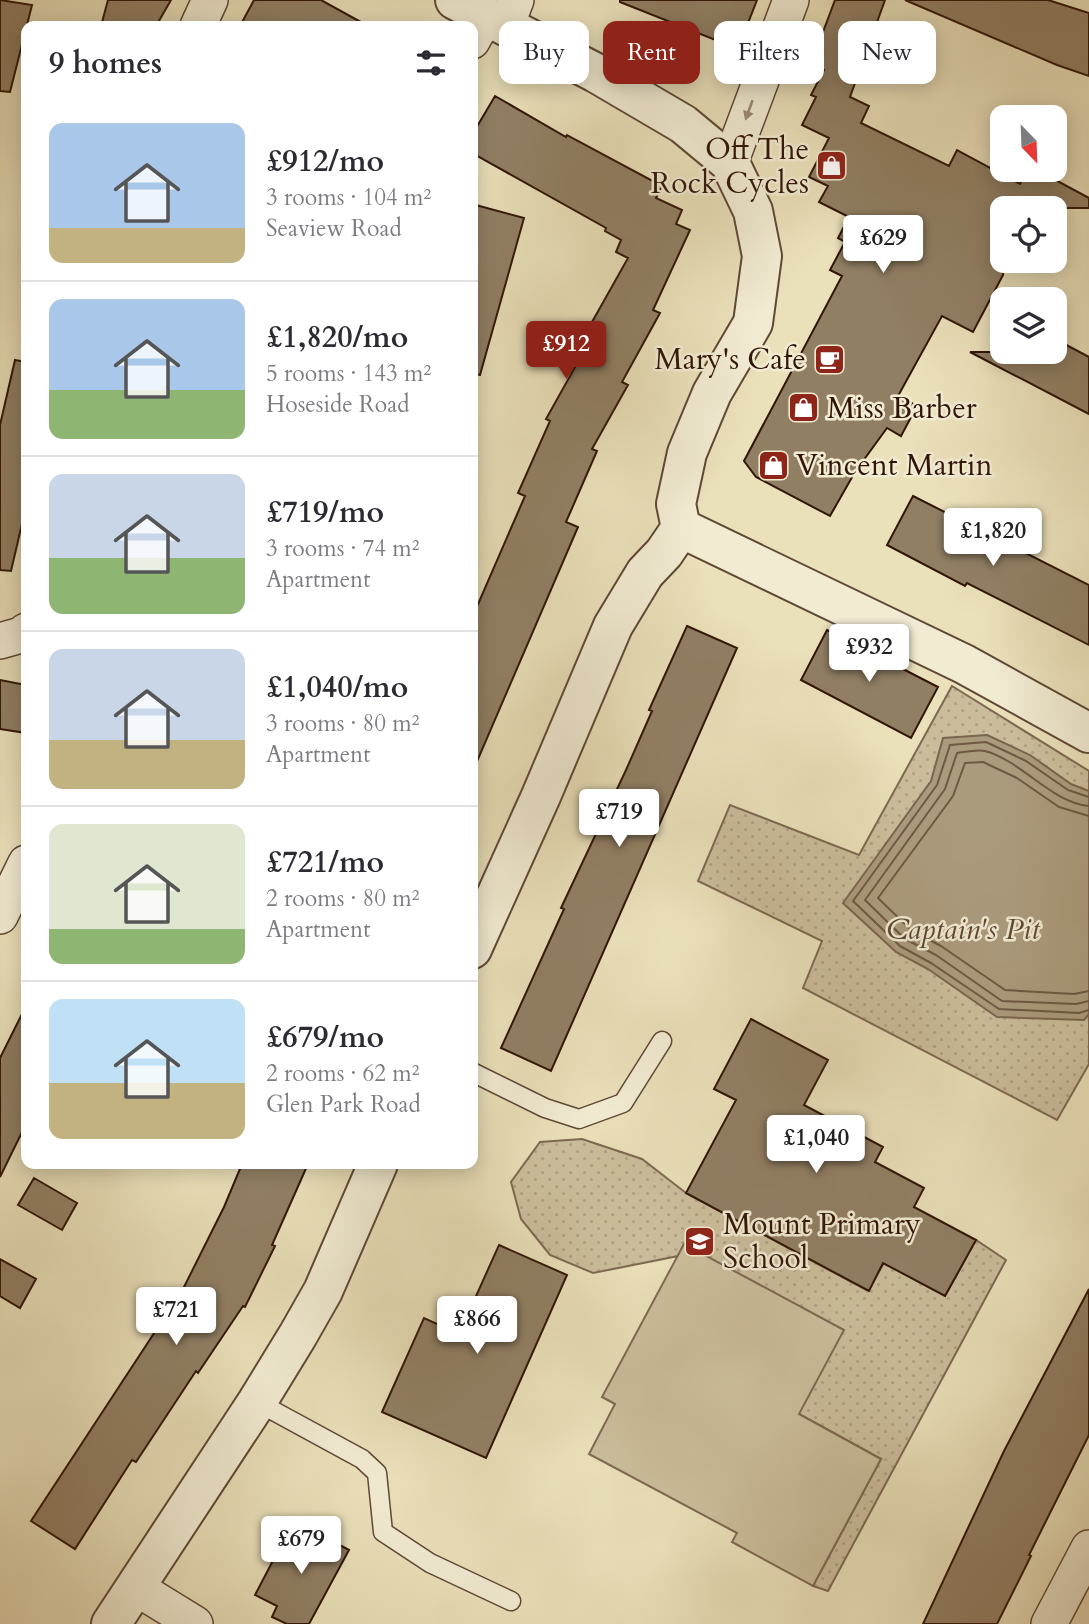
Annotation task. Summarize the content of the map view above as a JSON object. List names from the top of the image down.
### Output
{
  "parks": ["Captain's Pit"],
  "places": {
    "shop": ["Off The Rock Cycles", "Miss Barber", "Vincent Martin"],
    "cafe": ["Mary's Cafe"],
    "school or university": ["Mount Primary School"]
  },
  "north": "bottom right",
  "page": {
    "chip": [
      "Buy",
      "Rent",
      "Filters",
      "New"
    ],
    "heading": "9 homes",
    "list": [
      {
        "name": "£912/mo",
        "note": "3 rooms · 104 m² · Seaview Road"
      },
      {
        "name": "£1,820/mo",
        "note": "5 rooms · 143 m² · Hoseside Road"
      },
      {
        "name": "£719/mo",
        "note": "3 rooms · 74 m² · Apartment"
      },
      {
        "name": "£1,040/mo",
        "note": "3 rooms · 80 m² · Apartment"
      },
      {
        "name": "£721/mo",
        "note": "2 rooms · 80 m² · Apartment"
      },
      {
        "name": "£679/mo",
        "note": "2 rooms · 62 m² · Glen Park Road"
      }
    ],
    "price": [
      "£629",
      "£912",
      "£1,820",
      "£932",
      "£719",
      "£1,040",
      "£721",
      "£866",
      "£679"
    ]
  }
}
